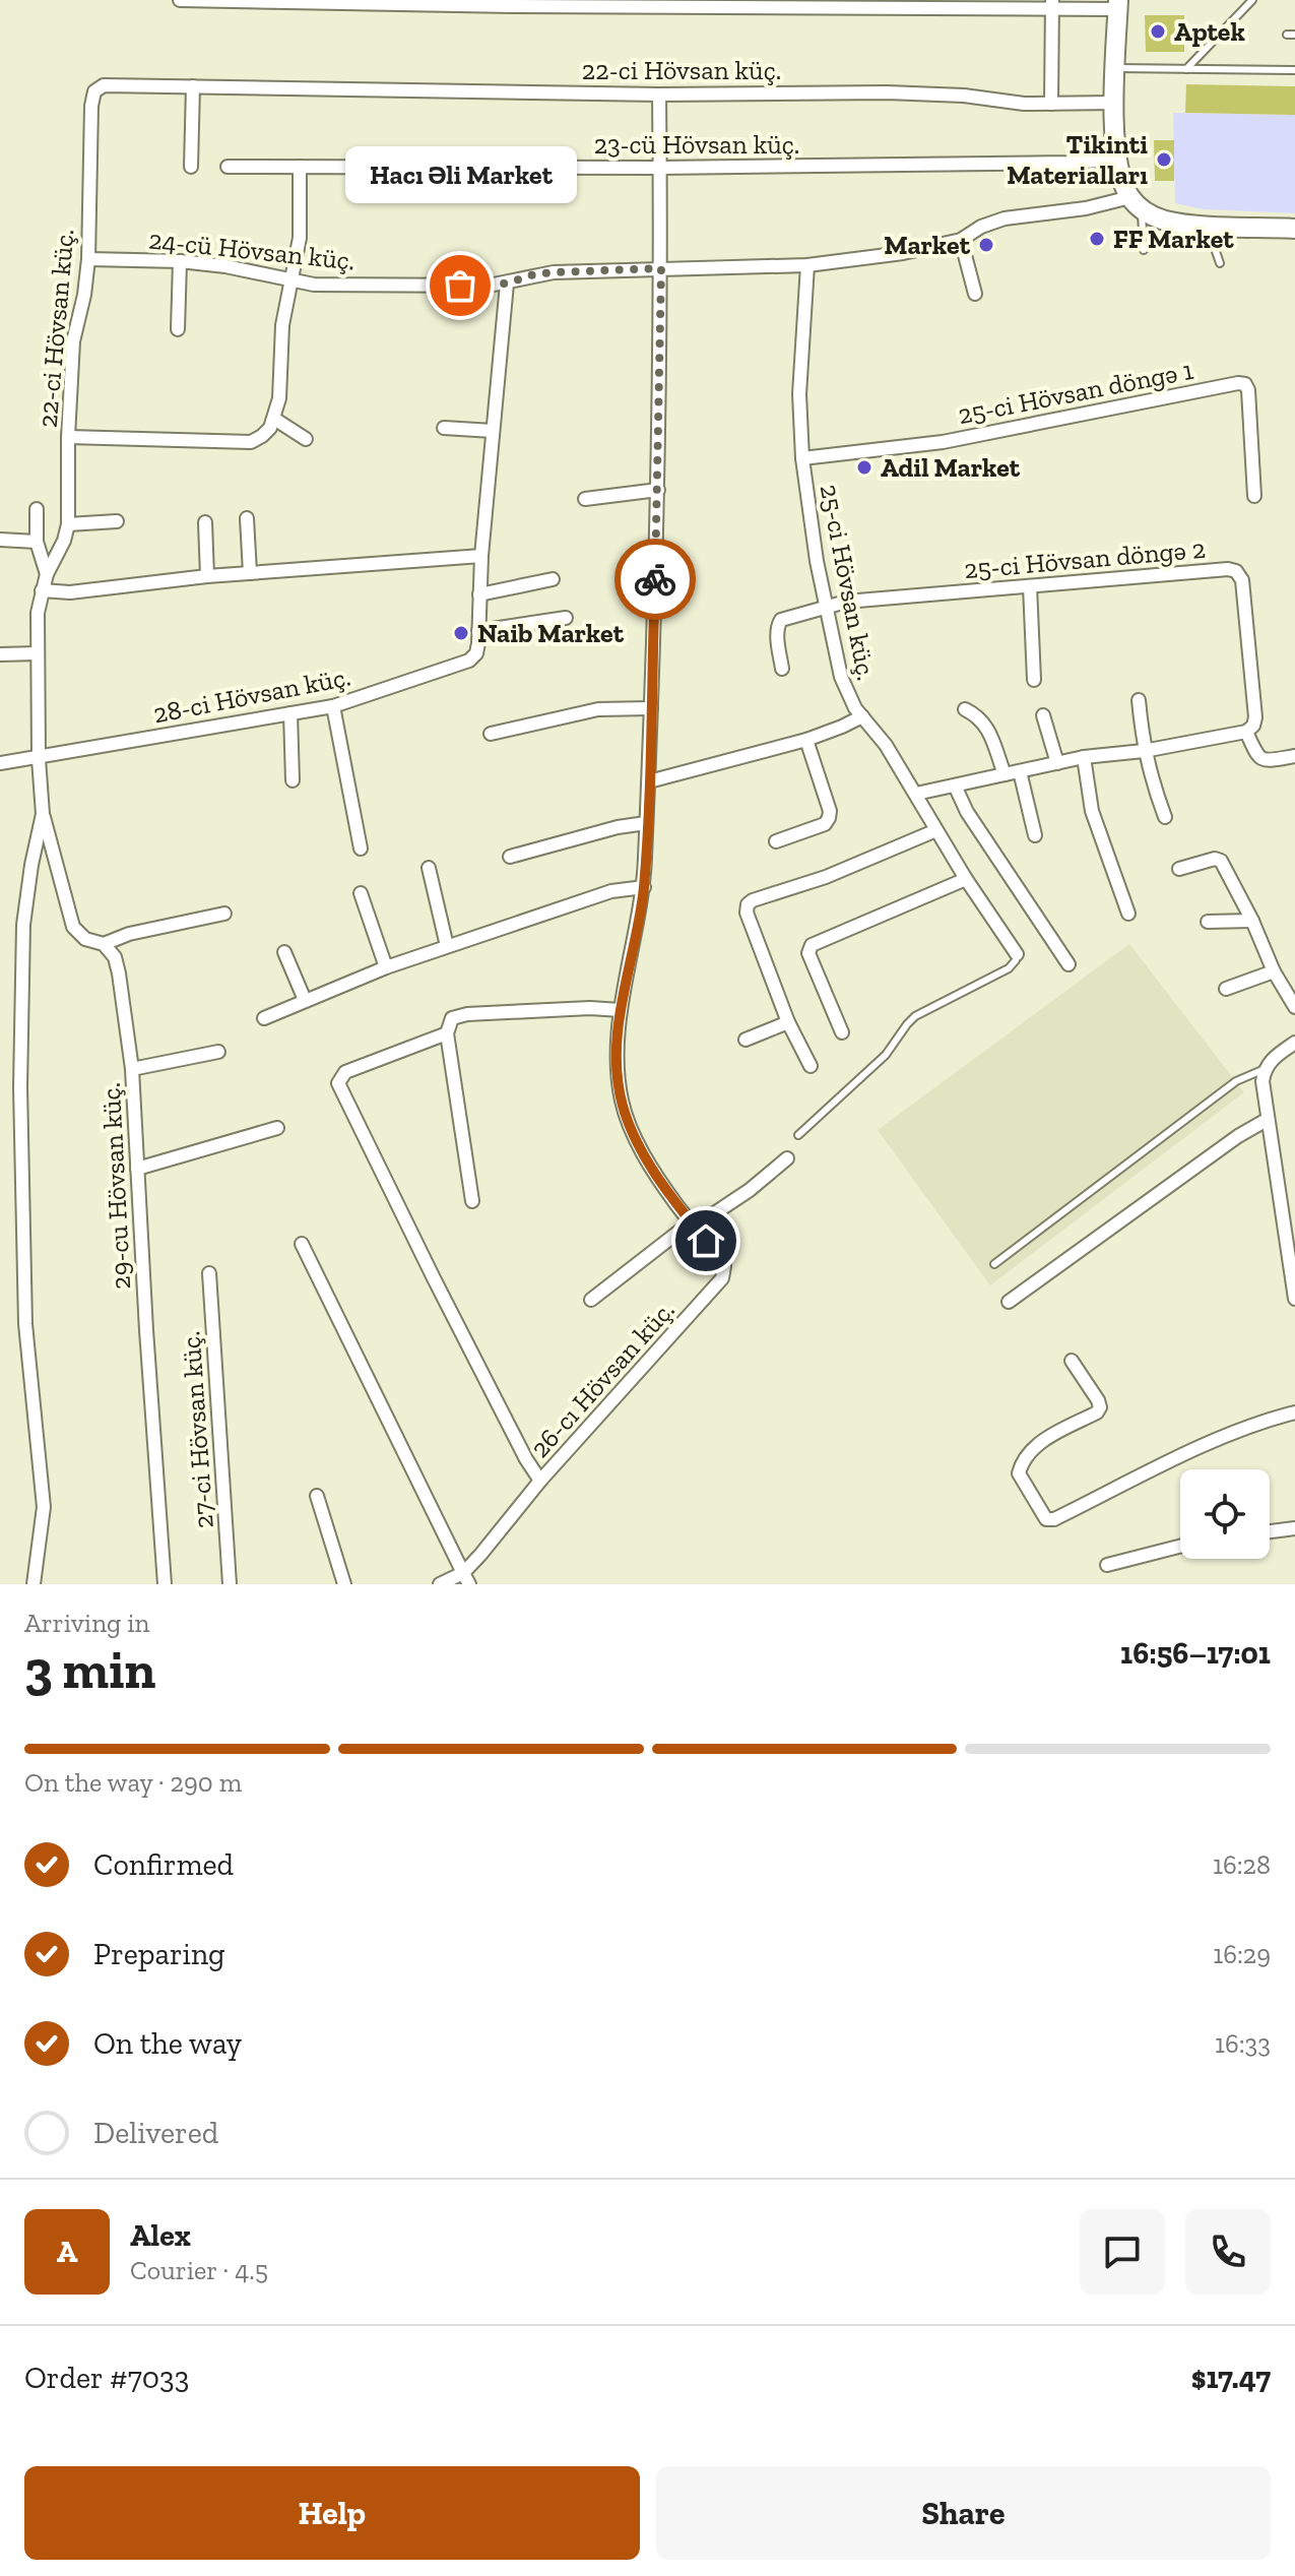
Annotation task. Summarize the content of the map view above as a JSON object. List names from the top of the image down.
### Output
{
  "streets": {
    "street": [
      "22-ci Hövsan küç.",
      "23-cü Hövsan küç.",
      "24-cü Hövsan küç.",
      "25-ci Hövsan döngə 1",
      "25-ci Hövsan döngə 2",
      "25-ci Hövsan küç.",
      "28-ci Hövsan küç.",
      "29-cu Hövsan küç.",
      "26-cı Hövsan küç.",
      "27-ci Hövsan küç."
    ]
  },
  "crossings": [
    ["22-ci Hövsan küç.", "24-cü Hövsan küç."],
    ["22-ci Hövsan küç.", "28-ci Hövsan küç."],
    ["22-ci Hövsan küç.", "26-cı Hövsan küç."],
    ["23-cü Hövsan küç.", "26-cı Hövsan küç."],
    ["24-cü Hövsan küç.", "25-ci Hövsan küç."],
    ["24-cü Hövsan küç.", "28-ci Hövsan küç."],
    ["24-cü Hövsan küç.", "26-cı Hövsan küç."],
    ["25-ci Hövsan döngə 1", "25-ci Hövsan küç."],
    ["25-ci Hövsan döngə 2", "25-ci Hövsan küç."]
  ],
  "places": [
    "Aptek",
    "Tikinti Materialları",
    "FF Market",
    "Market",
    "Hacı Əli Market",
    "Adil Market",
    "Naib Market"
  ],
  "page": {
    "bubble": "Hacı Əli Market",
    "heading": ["3 min", "Arriving in", "16:56–17:01"],
    "panel": [
      "Alex",
      "Courier · 4.5",
      "Order #7033",
      "$17.47"
    ],
    "bar": "On the way · 290 m",
    "list": [
      ["Confirmed", "16:28"],
      ["Preparing", "16:29"],
      ["On the way", "16:33"],
      "Delivered"
    ],
    "round": "A",
    "buttons": ["Help", "Share"]
  }
}
